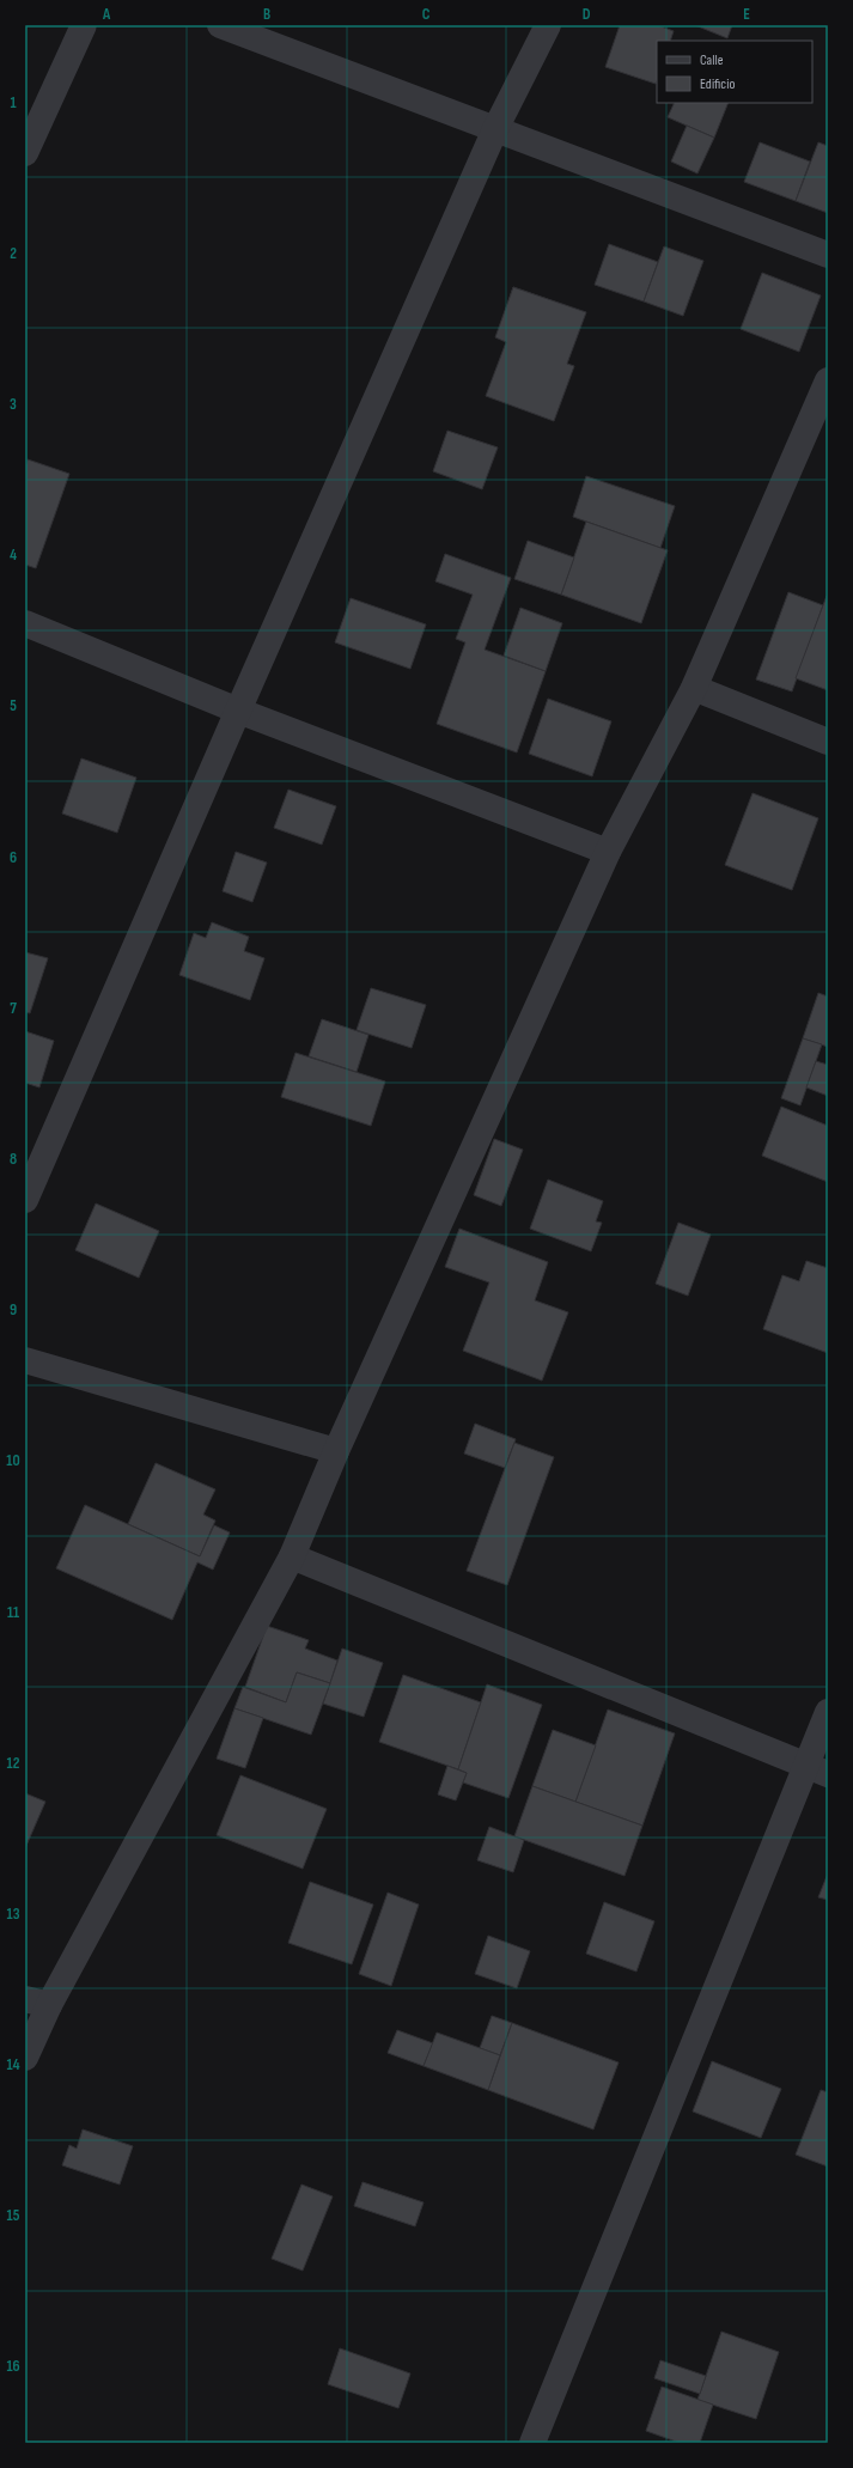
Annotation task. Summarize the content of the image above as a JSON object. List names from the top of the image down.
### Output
{
  "legend": ["Calle", "Edificio"],
  "grid": {
    "columns": [
      "A",
      "B",
      "C",
      "D",
      "E"
    ],
    "rows": [
      "1",
      "2",
      "3",
      "4",
      "5",
      "6",
      "7",
      "8",
      "9",
      "10",
      "11",
      "12",
      "13",
      "14",
      "15",
      "16"
    ]
  }
}
